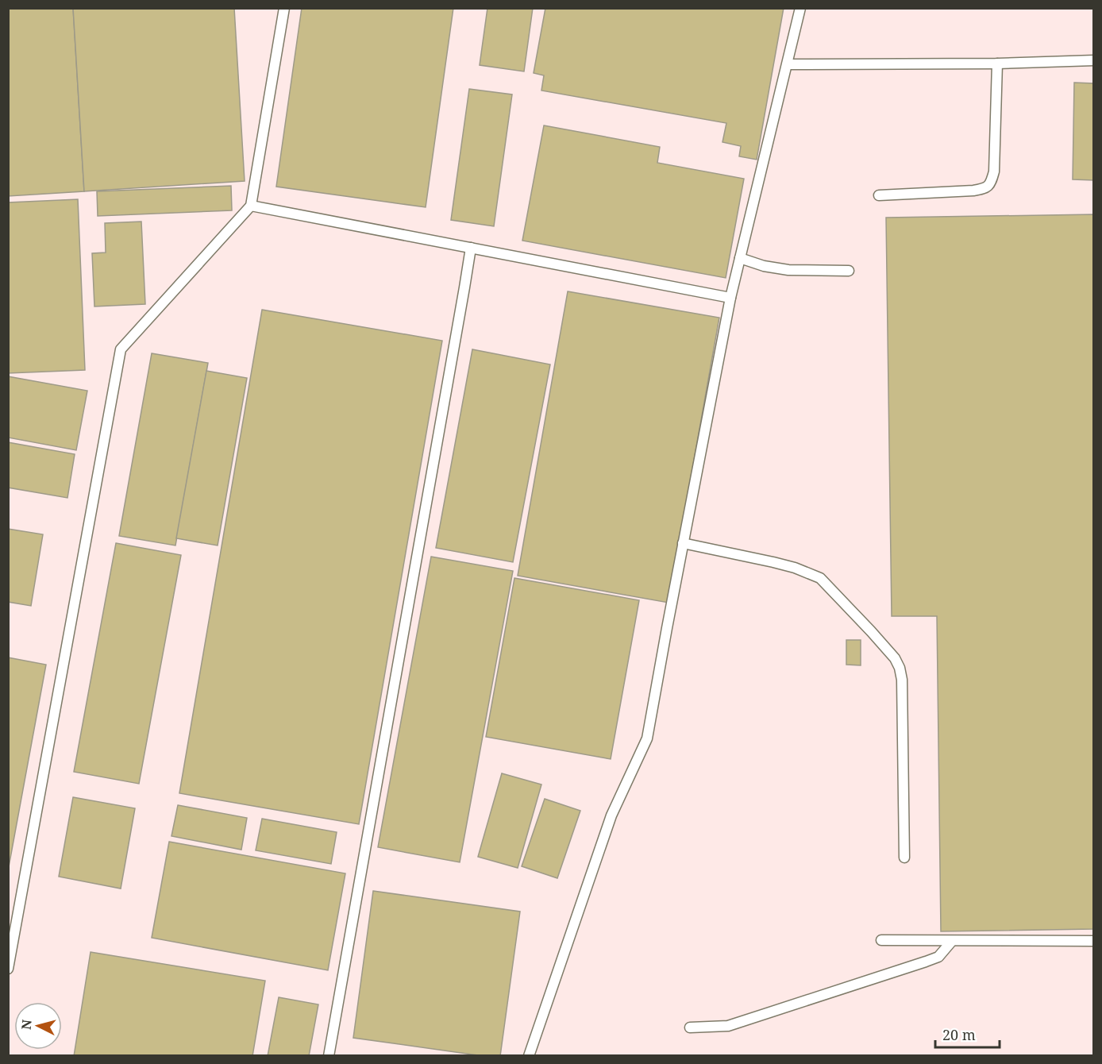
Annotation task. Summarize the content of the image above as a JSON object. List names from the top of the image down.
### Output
{
  "scale_bar": "20 m",
  "north": "left"
}
